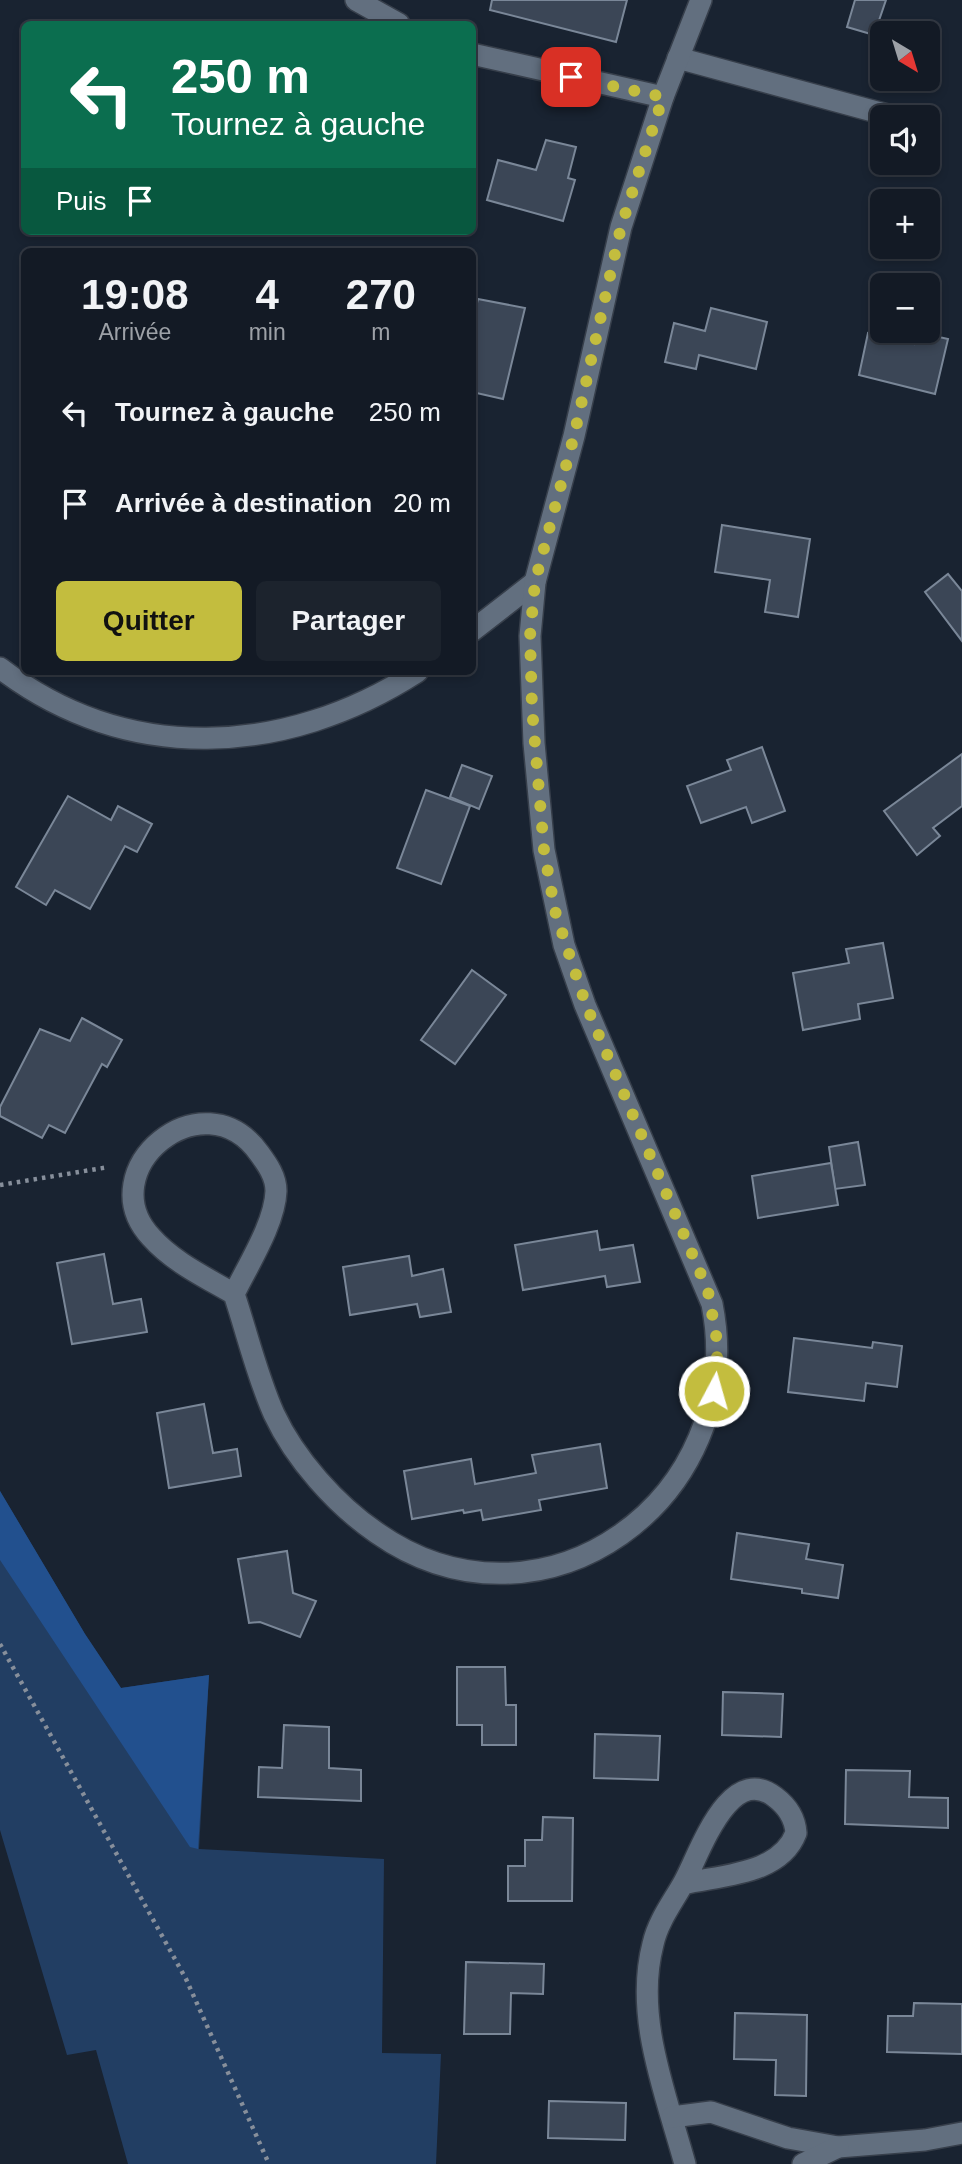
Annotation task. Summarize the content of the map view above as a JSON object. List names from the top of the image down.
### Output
{
  "north": "bottom right",
  "page": {
    "map_buttons": ["+", "−"],
    "turn": ["250 m", "Tournez à gauche"],
    "then": "Puis",
    "eta": [
      "19:08",
      "Arrivée",
      "4",
      "min",
      "270",
      "m"
    ],
    "list": [
      {
        "name": "Tournez à gauche",
        "value": "250 m"
      },
      {
        "name": "Arrivée à destination",
        "value": "20 m"
      }
    ],
    "buttons": ["Quitter", "Partager"]
  }
}
